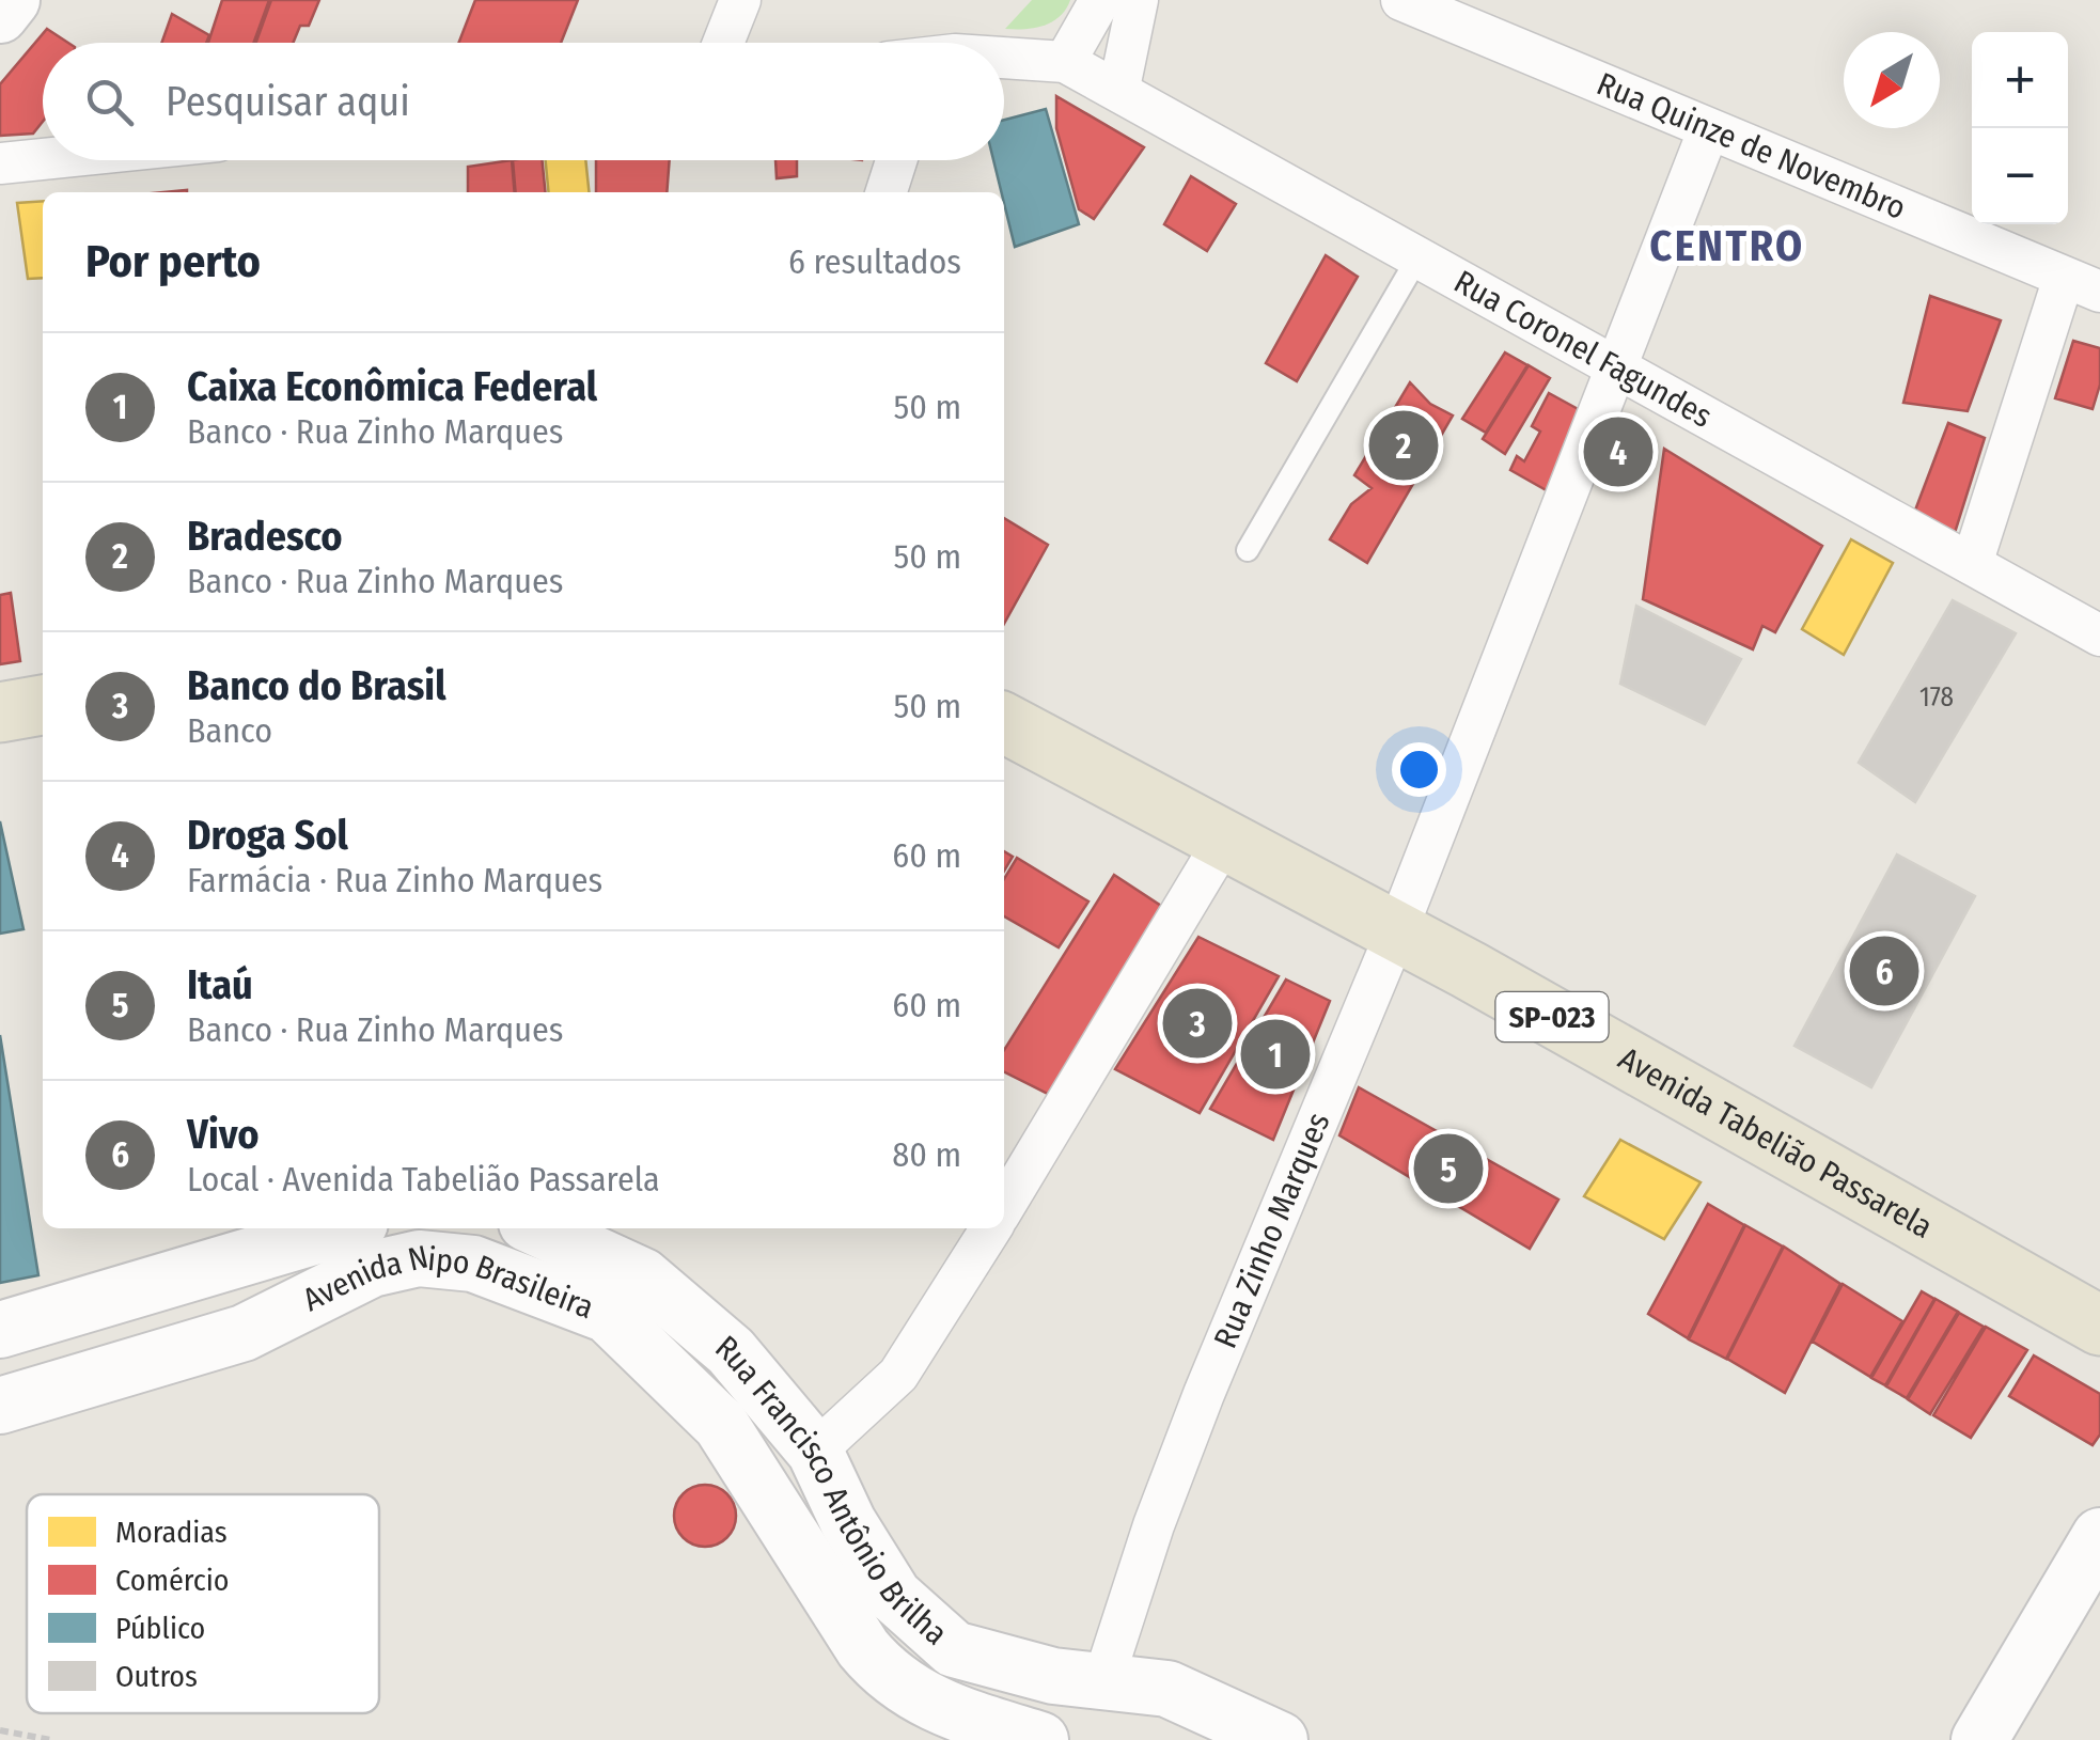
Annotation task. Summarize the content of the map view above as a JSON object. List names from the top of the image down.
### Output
{
  "streets": {
    "main road": ["SP-023", "Avenida Tabelião Passarela"],
    "street": [
      "Rua Quinze de Novembro",
      "Rua Coronel Fagundes",
      "Rua Zinho Marques",
      "Avenida Nipo Brasileira",
      "Rua Francisco Antônio Brilha"
    ]
  },
  "crossings": [
    ["Rua Quinze de Novembro", "Rua Zinho Marques"],
    ["Rua Coronel Fagundes", "Rua Zinho Marques"],
    ["Avenida Tabelião Passarela", "Rua Zinho Marques"],
    ["Rua Zinho Marques", "Rua Francisco Antônio Brilha"]
  ],
  "districts": ["CENTRO"],
  "house_numbers": ["178"],
  "legend": [
    "Moradias",
    "Comércio",
    "Público",
    "Outros"
  ],
  "north": "bottom left",
  "page": {
    "map_buttons": ["+", "−"],
    "search": "Pesquisar aqui",
    "heading": ["Por perto", "6 resultados"],
    "list": [
      {
        "mark": "1",
        "name": "Caixa Econômica Federal",
        "note": "Banco · Rua Zinho Marques",
        "value": "50 m"
      },
      {
        "mark": "2",
        "name": "Bradesco",
        "note": "Banco · Rua Zinho Marques",
        "value": "50 m"
      },
      {
        "mark": "3",
        "name": "Banco do Brasil",
        "note": "Banco",
        "value": "50 m"
      },
      {
        "mark": "4",
        "name": "Droga Sol",
        "note": "Farmácia · Rua Zinho Marques",
        "value": "60 m"
      },
      {
        "mark": "5",
        "name": "Itaú",
        "note": "Banco · Rua Zinho Marques",
        "value": "60 m"
      },
      {
        "mark": "6",
        "name": "Vivo",
        "note": "Local · Avenida Tabelião Passarela",
        "value": "80 m"
      }
    ],
    "pins": [
      "2",
      "4",
      "6",
      "3",
      "1",
      "5"
    ]
  }
}
